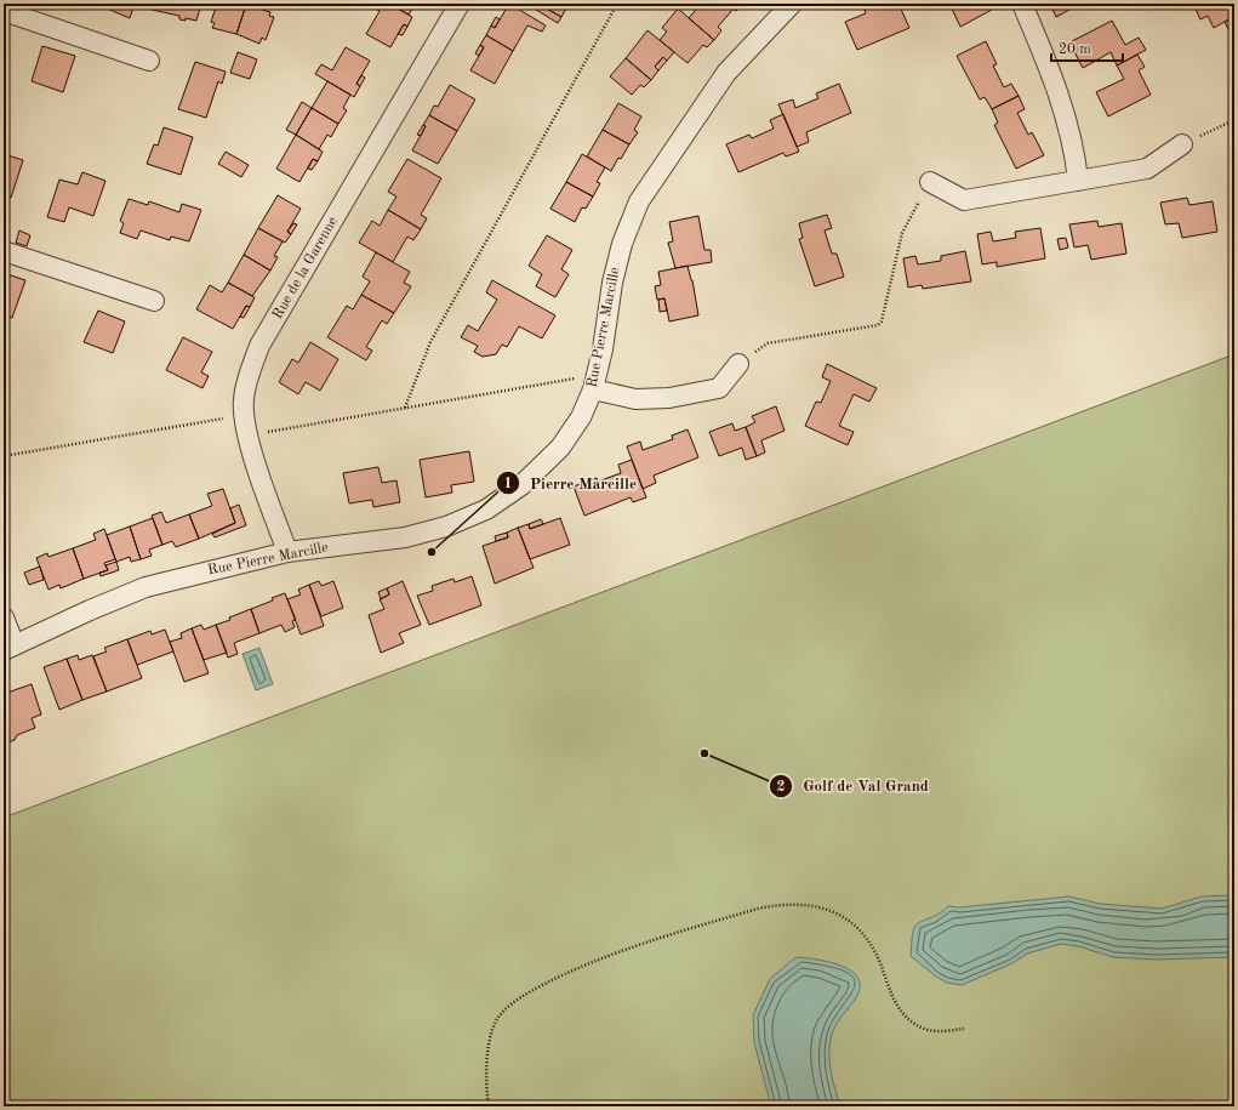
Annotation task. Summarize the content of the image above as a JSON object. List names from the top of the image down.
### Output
{
  "streets": {
    "street": ["Rue de la Garenne", "Rue Pierre Marcille"]
  },
  "crossings": [
    ["Rue de la Garenne", "Rue Pierre Marcille"]
  ],
  "places": ["Pierre Marcille", "Golf de Val Grand"],
  "scale_bar": "20 m"
}
